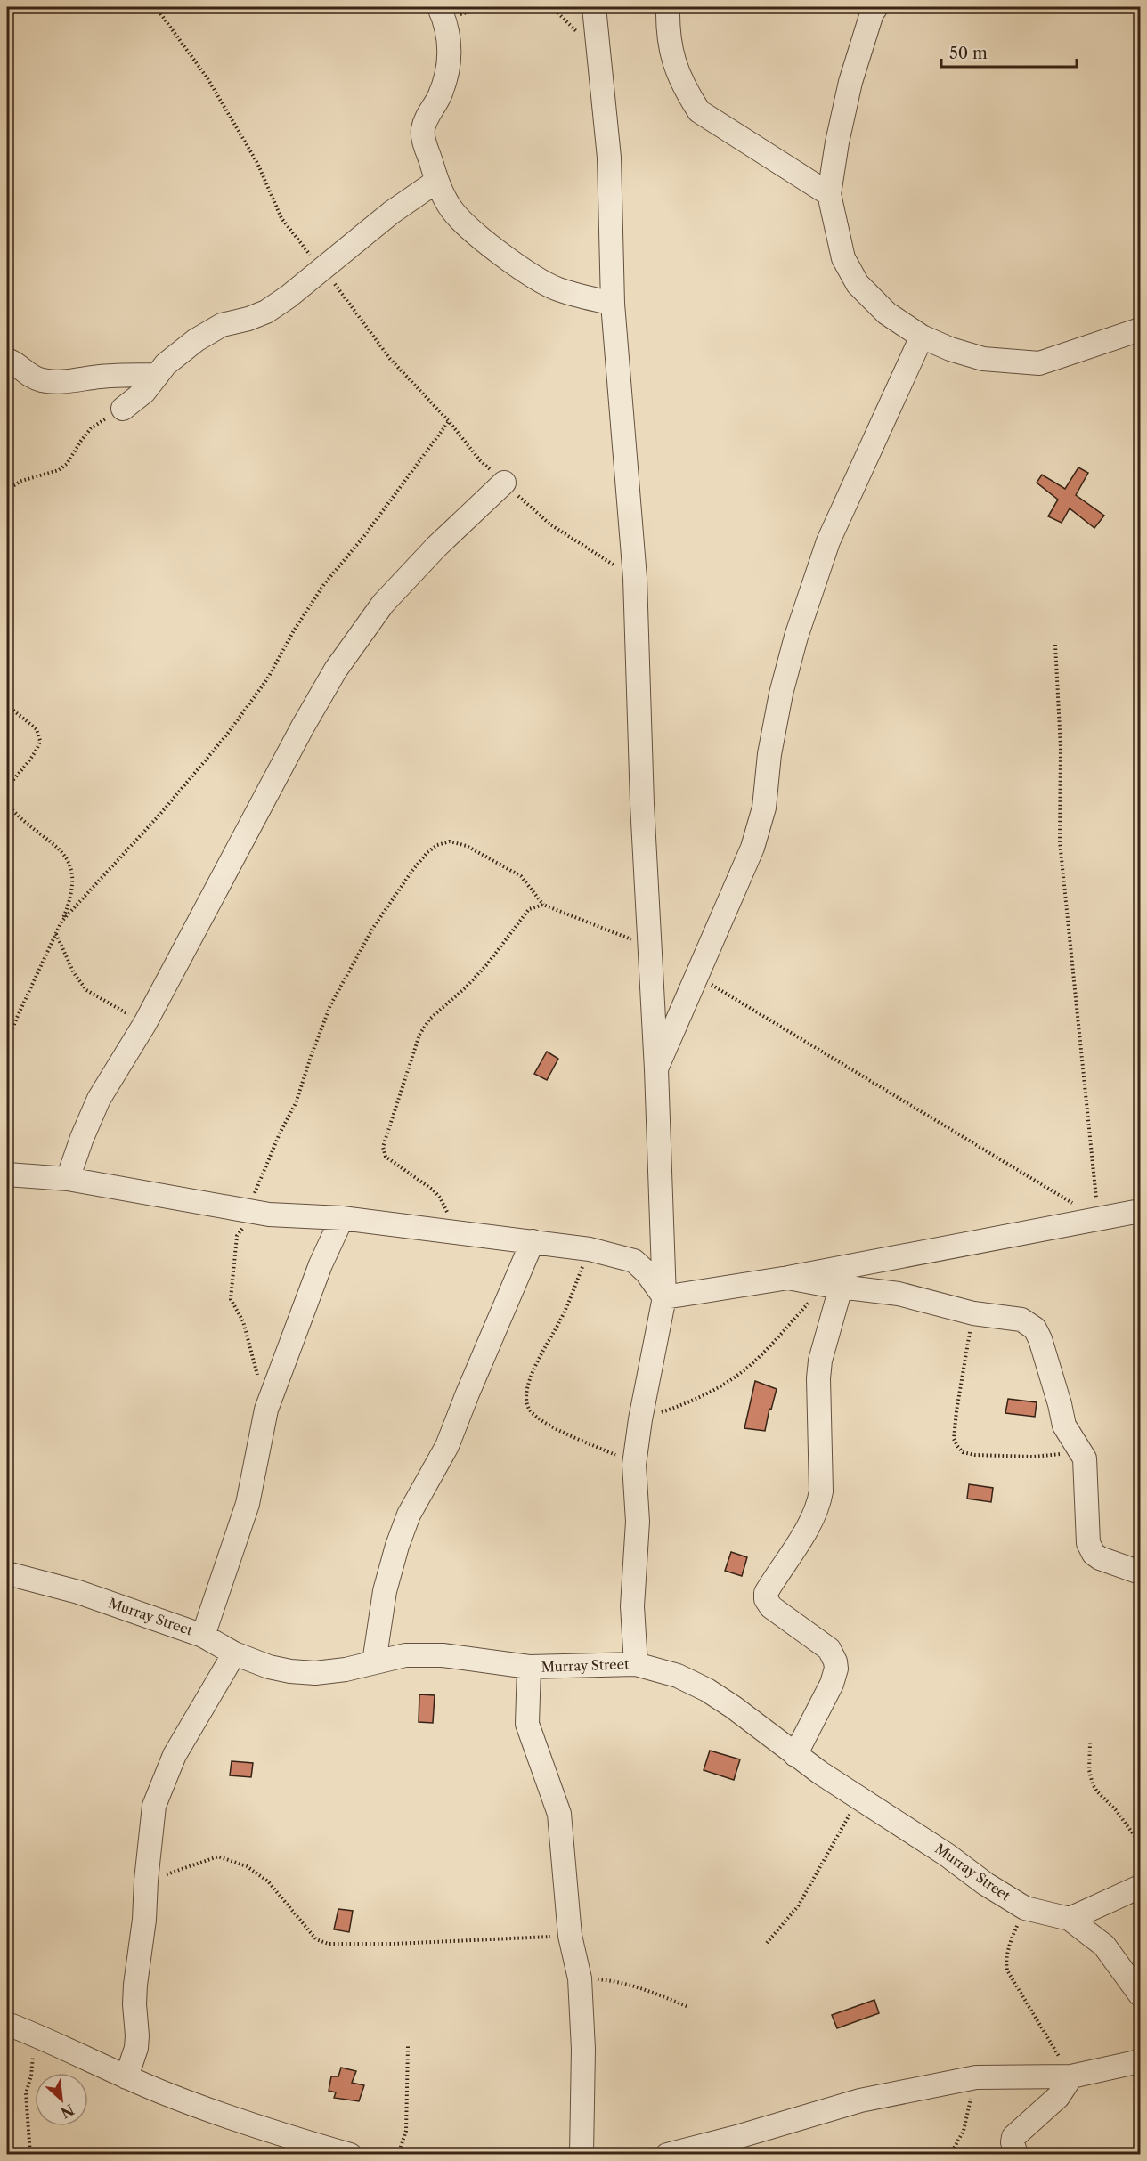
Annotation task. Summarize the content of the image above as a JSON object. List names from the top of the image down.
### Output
{
  "streets": {
    "street": ["Murray Street"]
  },
  "scale_bar": "50 m",
  "north": "bottom right"
}
